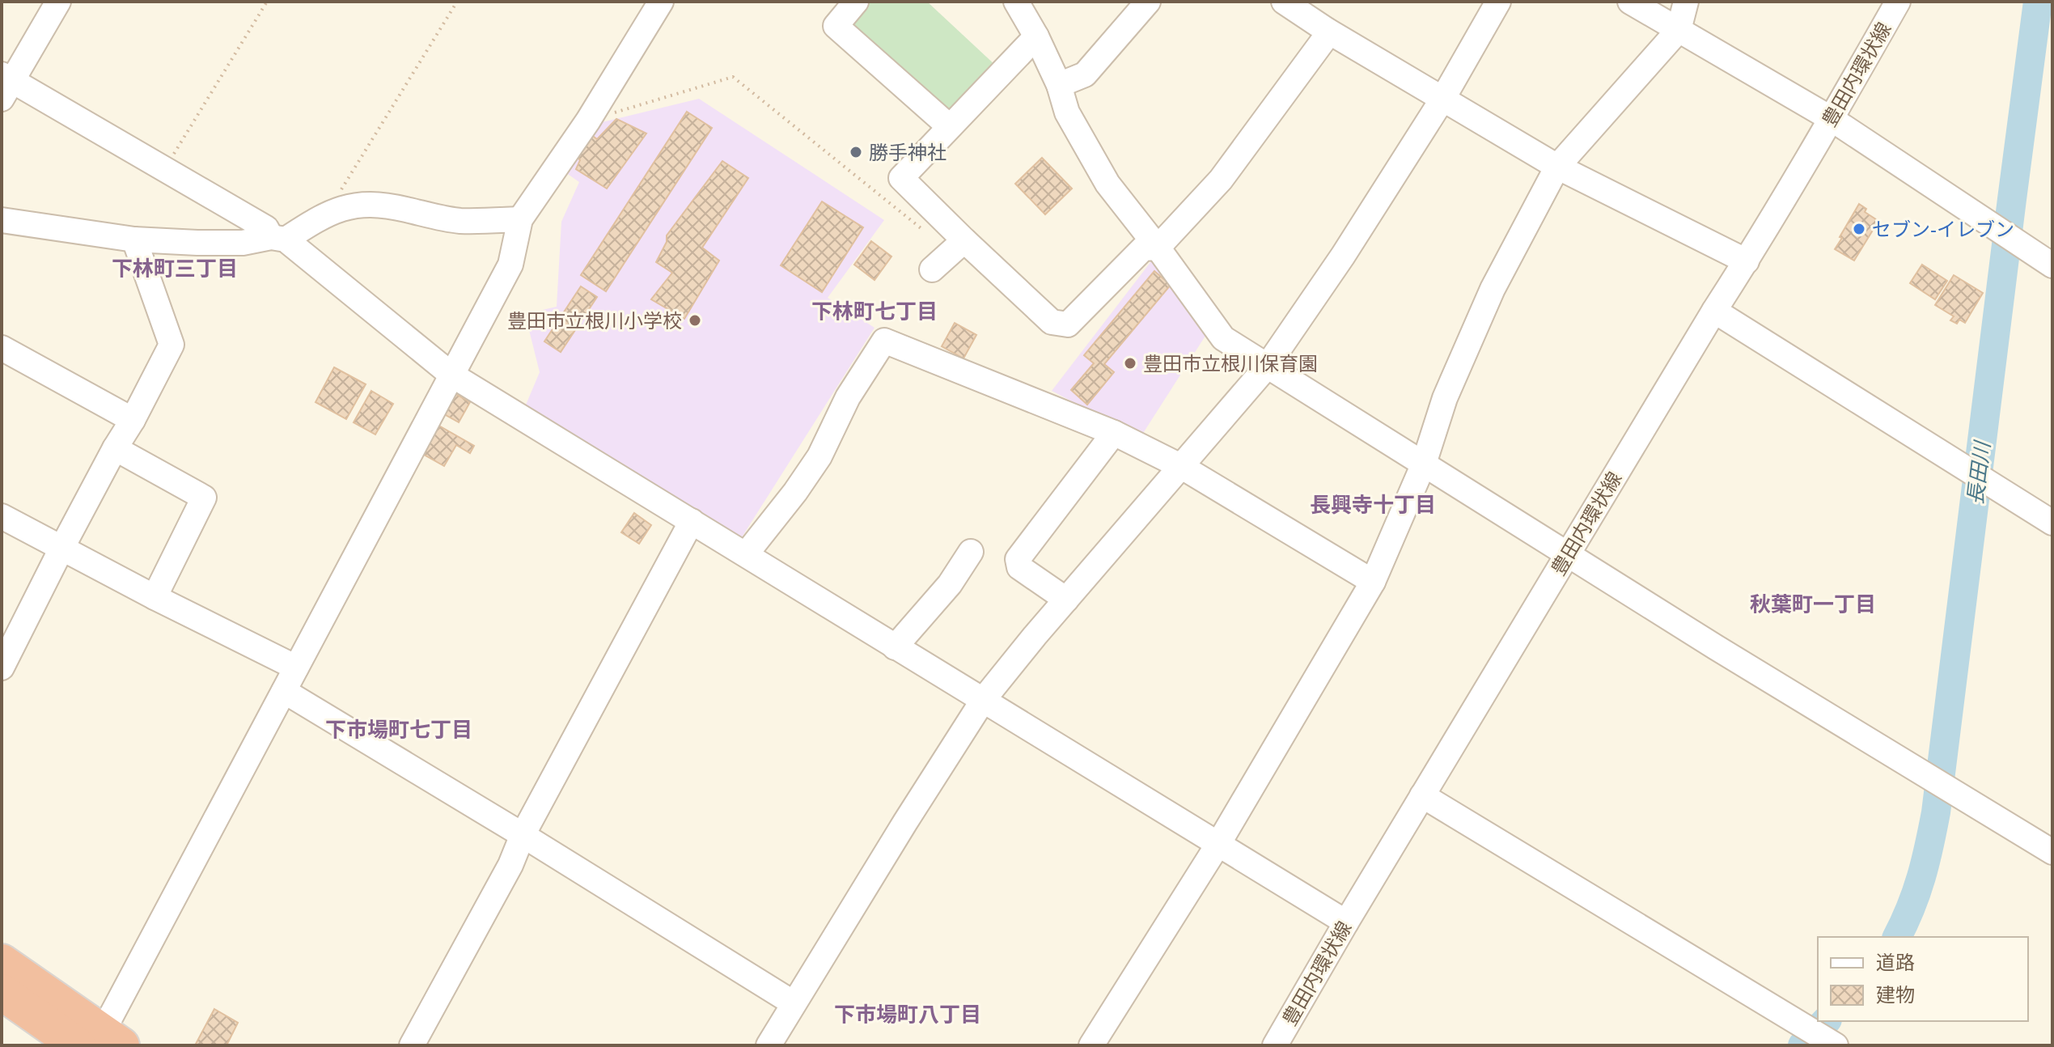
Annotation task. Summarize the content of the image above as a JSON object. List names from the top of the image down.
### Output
{
  "streets": {
    "street": ["豊田内環状線"]
  },
  "districts": [
    "下林町三丁目",
    "下林町七丁目",
    "長興寺十丁目",
    "秋葉町一丁目",
    "下市場町七丁目",
    "下市場町八丁目"
  ],
  "water": ["長田川"],
  "places": [
    "勝手神社",
    "セブン-イレブン",
    "豊田市立根川小学校",
    "豊田市立根川保育園"
  ],
  "legend": ["道路", "建物"]
}
